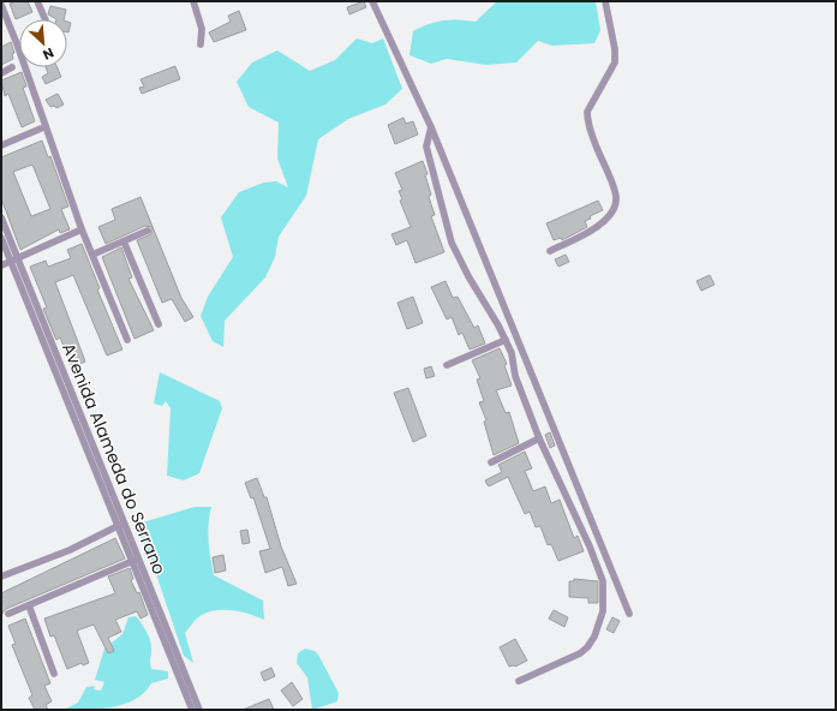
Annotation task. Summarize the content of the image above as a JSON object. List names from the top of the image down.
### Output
{
  "streets": {
    "street": ["Avenida Alameda do Serrano"]
  },
  "north": "bottom right"
}
